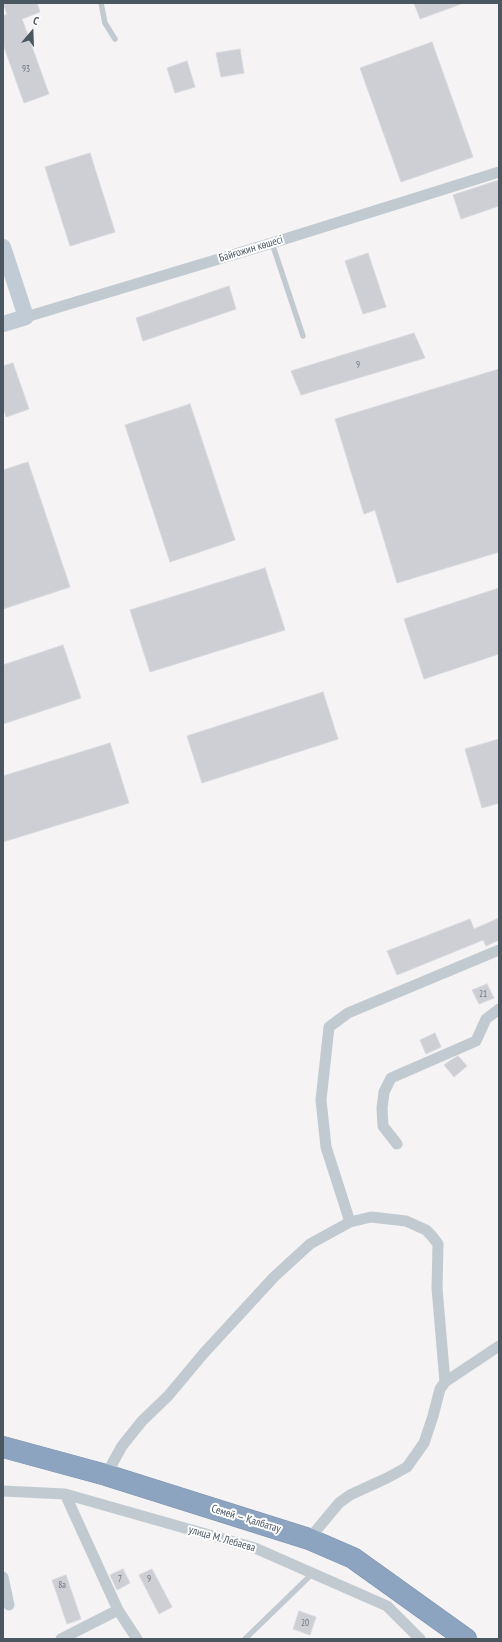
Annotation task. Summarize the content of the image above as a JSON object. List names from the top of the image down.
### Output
{
  "streets": {
    "highway": ["Семей — Қалбатау"],
    "main road": ["Байғожин көшесі"],
    "street": ["улица М. Лебаева"]
  },
  "house_numbers": [
    "93",
    "9",
    "21",
    "7",
    "9",
    "8а",
    "20"
  ],
  "north": "top"
}
